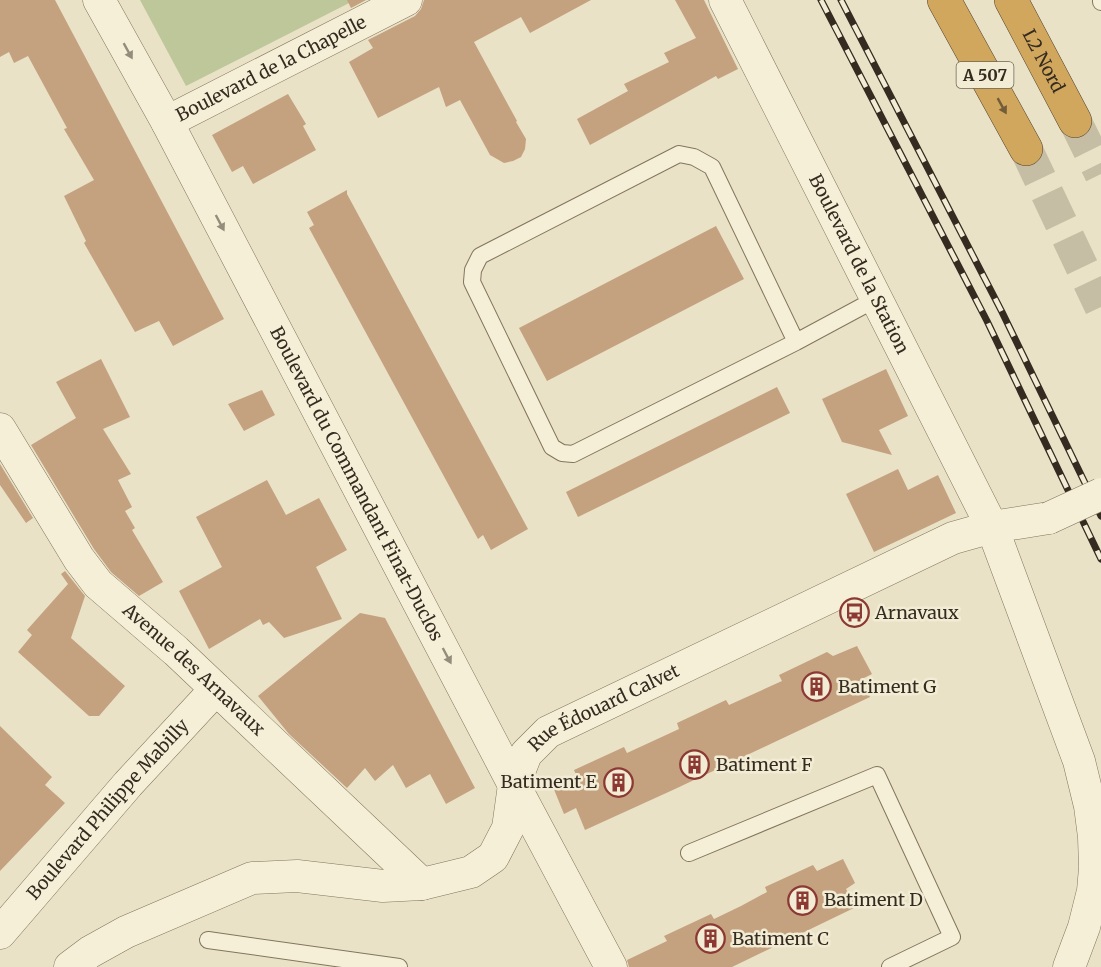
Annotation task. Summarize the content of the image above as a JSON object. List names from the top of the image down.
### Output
{
  "streets": {
    "highway": ["L2 Nord", "A 507"],
    "street": [
      "Boulevard de la Chapelle",
      "Boulevard de la Station",
      "Boulevard du Commandant Finat-Duclos",
      "Avenue des Arnavaux",
      "Rue Édouard Calvet",
      "Boulevard Philippe Mabilly"
    ]
  },
  "crossings": [
    ["Boulevard de la Chapelle", "Boulevard du Commandant Finat-Duclos"],
    ["Boulevard de la Station", "Rue Édouard Calvet"],
    ["Boulevard du Commandant Finat-Duclos", "Rue Édouard Calvet"],
    ["Avenue des Arnavaux", "Rue Édouard Calvet"],
    ["Avenue des Arnavaux", "Boulevard Philippe Mabilly"]
  ],
  "one_way": ["Boulevard du Commandant Finat-Duclos"],
  "places": {
    "bus stop": ["Arnavaux"],
    "building": [
      "Batiment G",
      "Batiment F",
      "Batiment E",
      "Batiment D",
      "Batiment C"
    ]
  }
}
